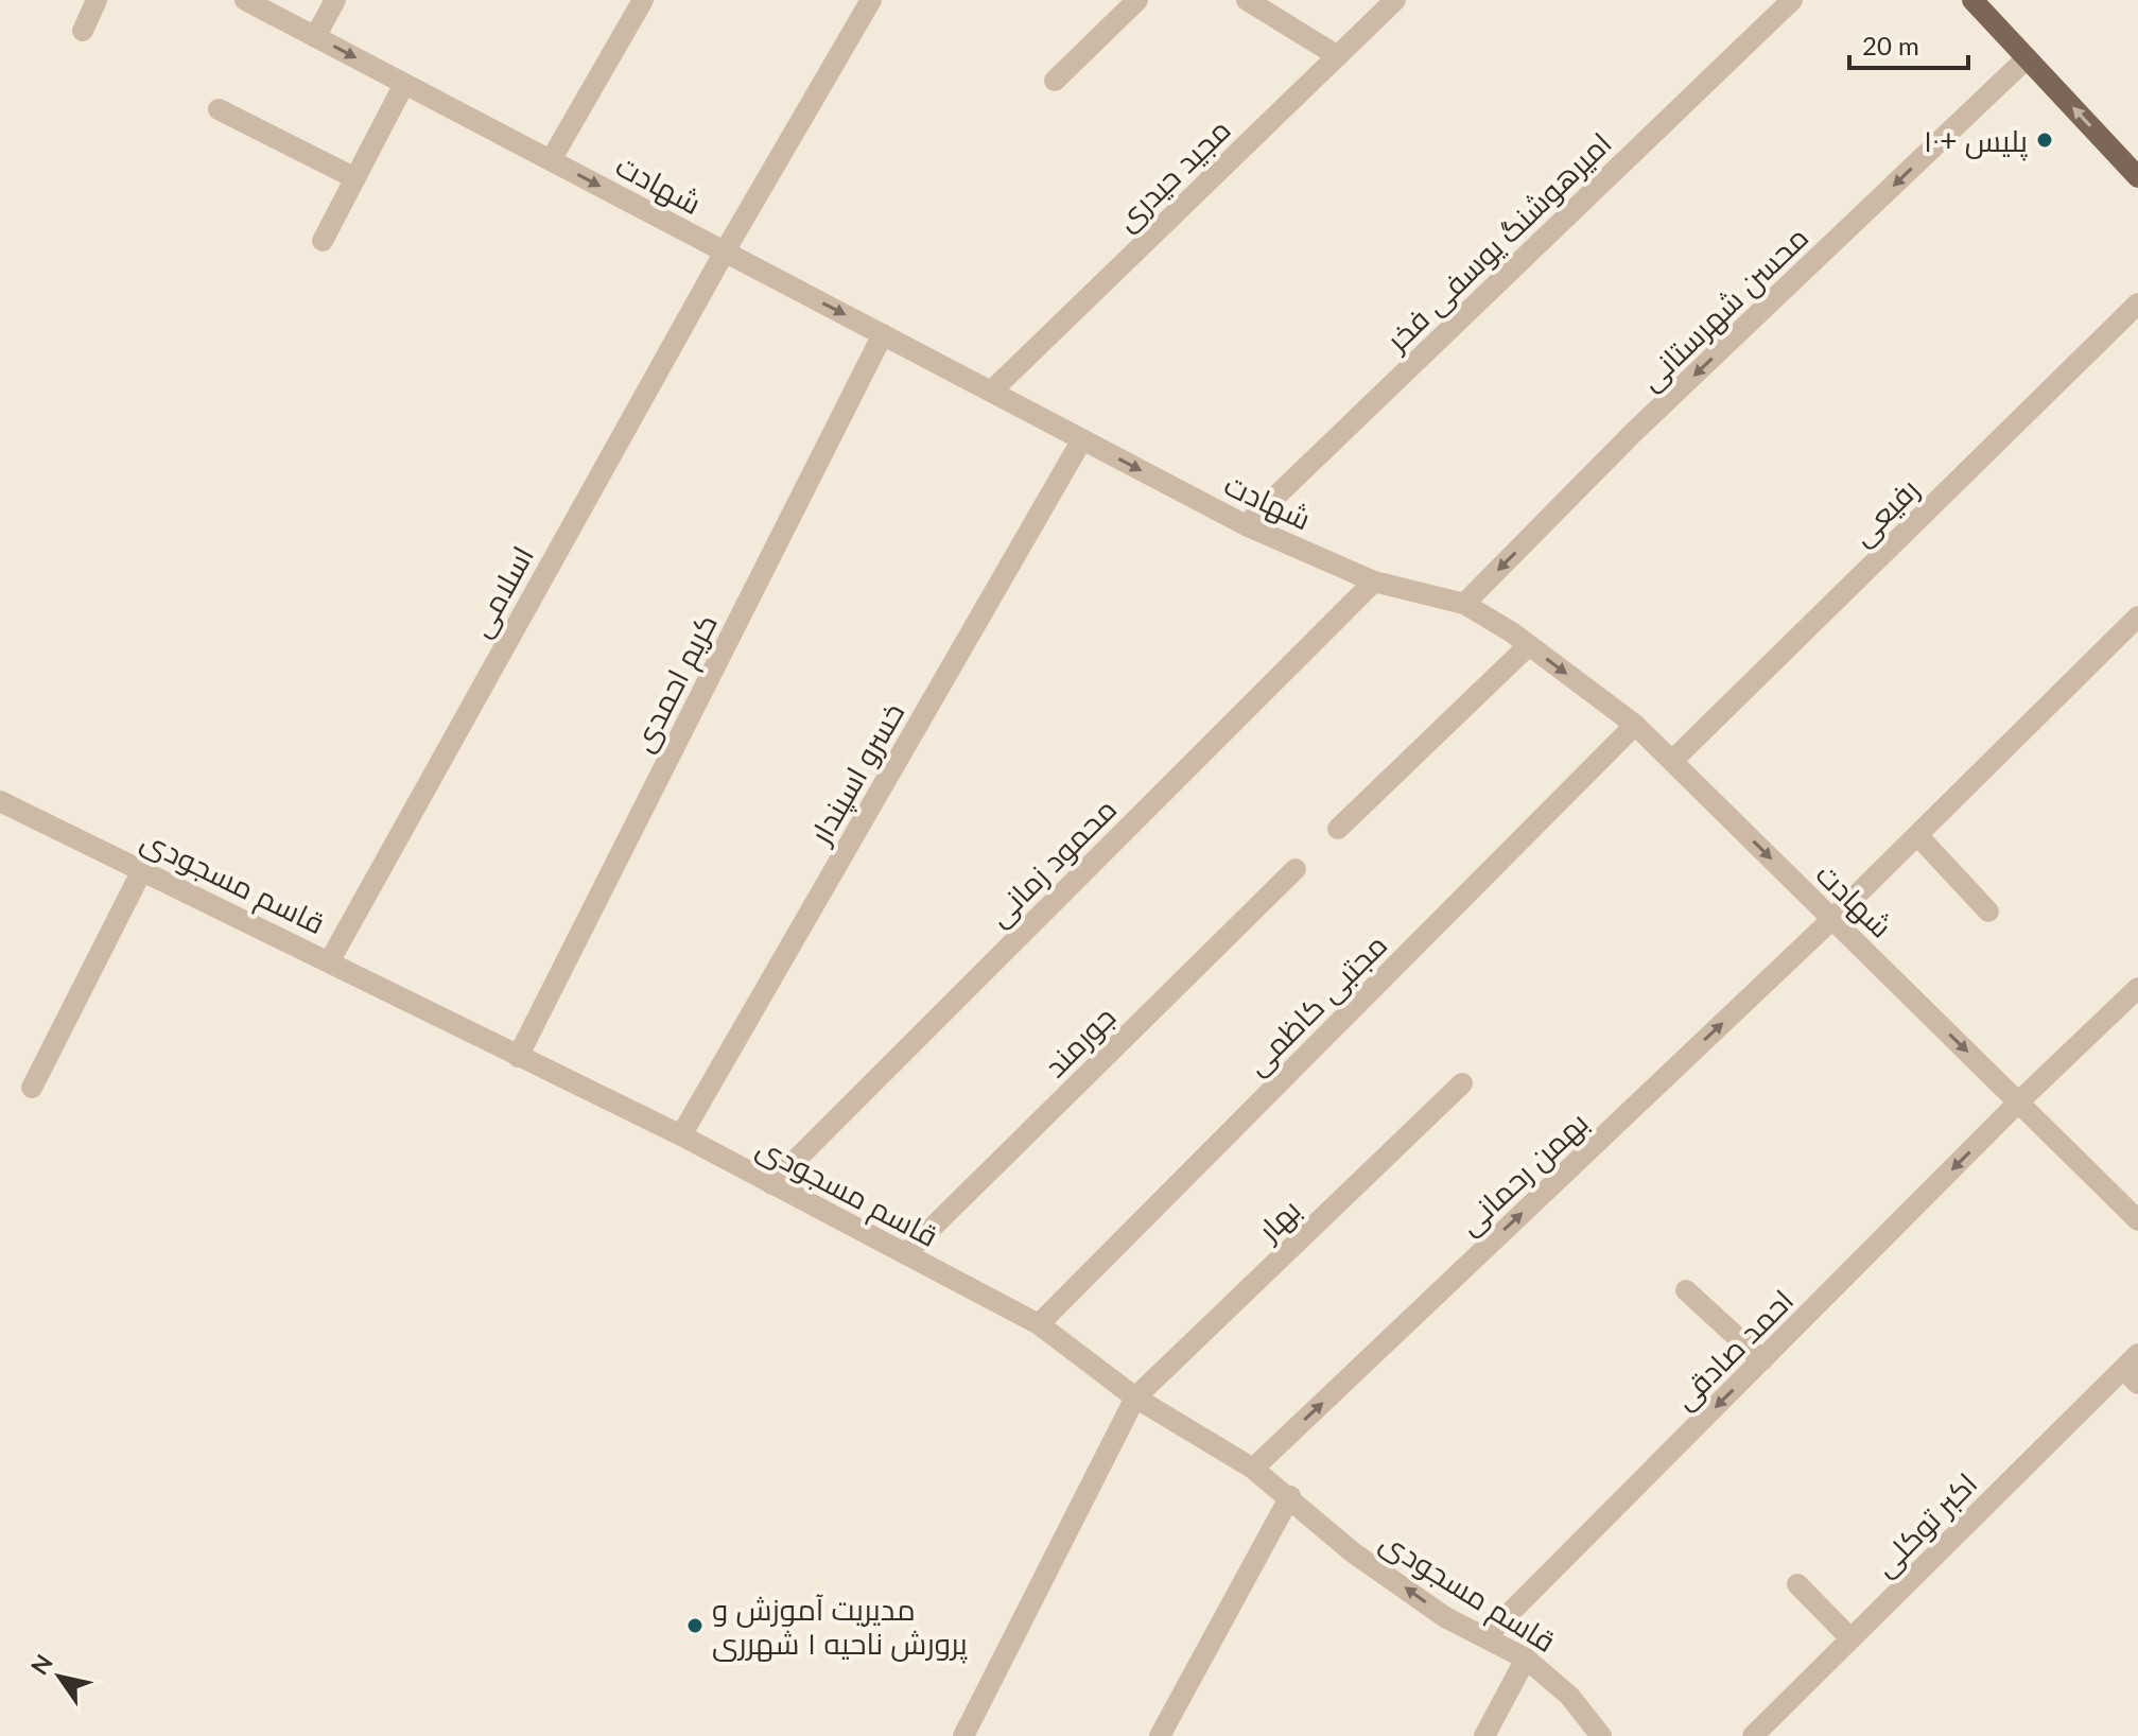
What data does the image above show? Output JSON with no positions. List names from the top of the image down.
{
  "streets": {
    "street": [
      "مجید حیدری",
      "شهادت",
      "امیرهوشنگ یوسفی فخر",
      "محسن شهرستانی",
      "رفیعی",
      "اسلامی",
      "کریم احمدی",
      "خسرو اسپندار",
      "محمود زمانی",
      "قاسم مسجودی",
      "مجتبی کاظمی",
      "جورمند",
      "بهمن رحمانی",
      "بهار",
      "احمد صادقی",
      "اکبر توکلی"
    ]
  },
  "crossings": [
    ["مجید حیدری", "شهادت"],
    ["شهادت", "امیرهوشنگ یوسفی فخر"],
    ["شهادت", "محسن شهرستانی"],
    ["شهادت", "رفیعی"],
    ["شهادت", "اسلامی"],
    ["شهادت", "کریم احمدی"],
    ["شهادت", "خسرو اسپندار"],
    ["شهادت", "محمود زمانی"],
    ["شهادت", "مجتبی کاظمی"],
    ["شهادت", "بهمن رحمانی"],
    ["شهادت", "احمد صادقی"],
    ["اسلامی", "قاسم مسجودی"],
    ["کریم احمدی", "قاسم مسجودی"],
    ["خسرو اسپندار", "قاسم مسجودی"],
    ["محمود زمانی", "قاسم مسجودی"],
    ["قاسم مسجودی", "مجتبی کاظمی"],
    ["قاسم مسجودی", "جورمند"],
    ["قاسم مسجودی", "بهمن رحمانی"],
    ["قاسم مسجودی", "بهار"],
    ["قاسم مسجودی", "احمد صادقی"]
  ],
  "one_way": [
    "شهادت",
    "محسن شهرستانی",
    "بهمن رحمانی",
    "احمد صادقی"
  ],
  "places": ["پلیس +۱۰", "مدیریت آموزش و پرورش ناحیه ۱ شهرری"],
  "scale_bar": "20 m",
  "north": "top left"
}
